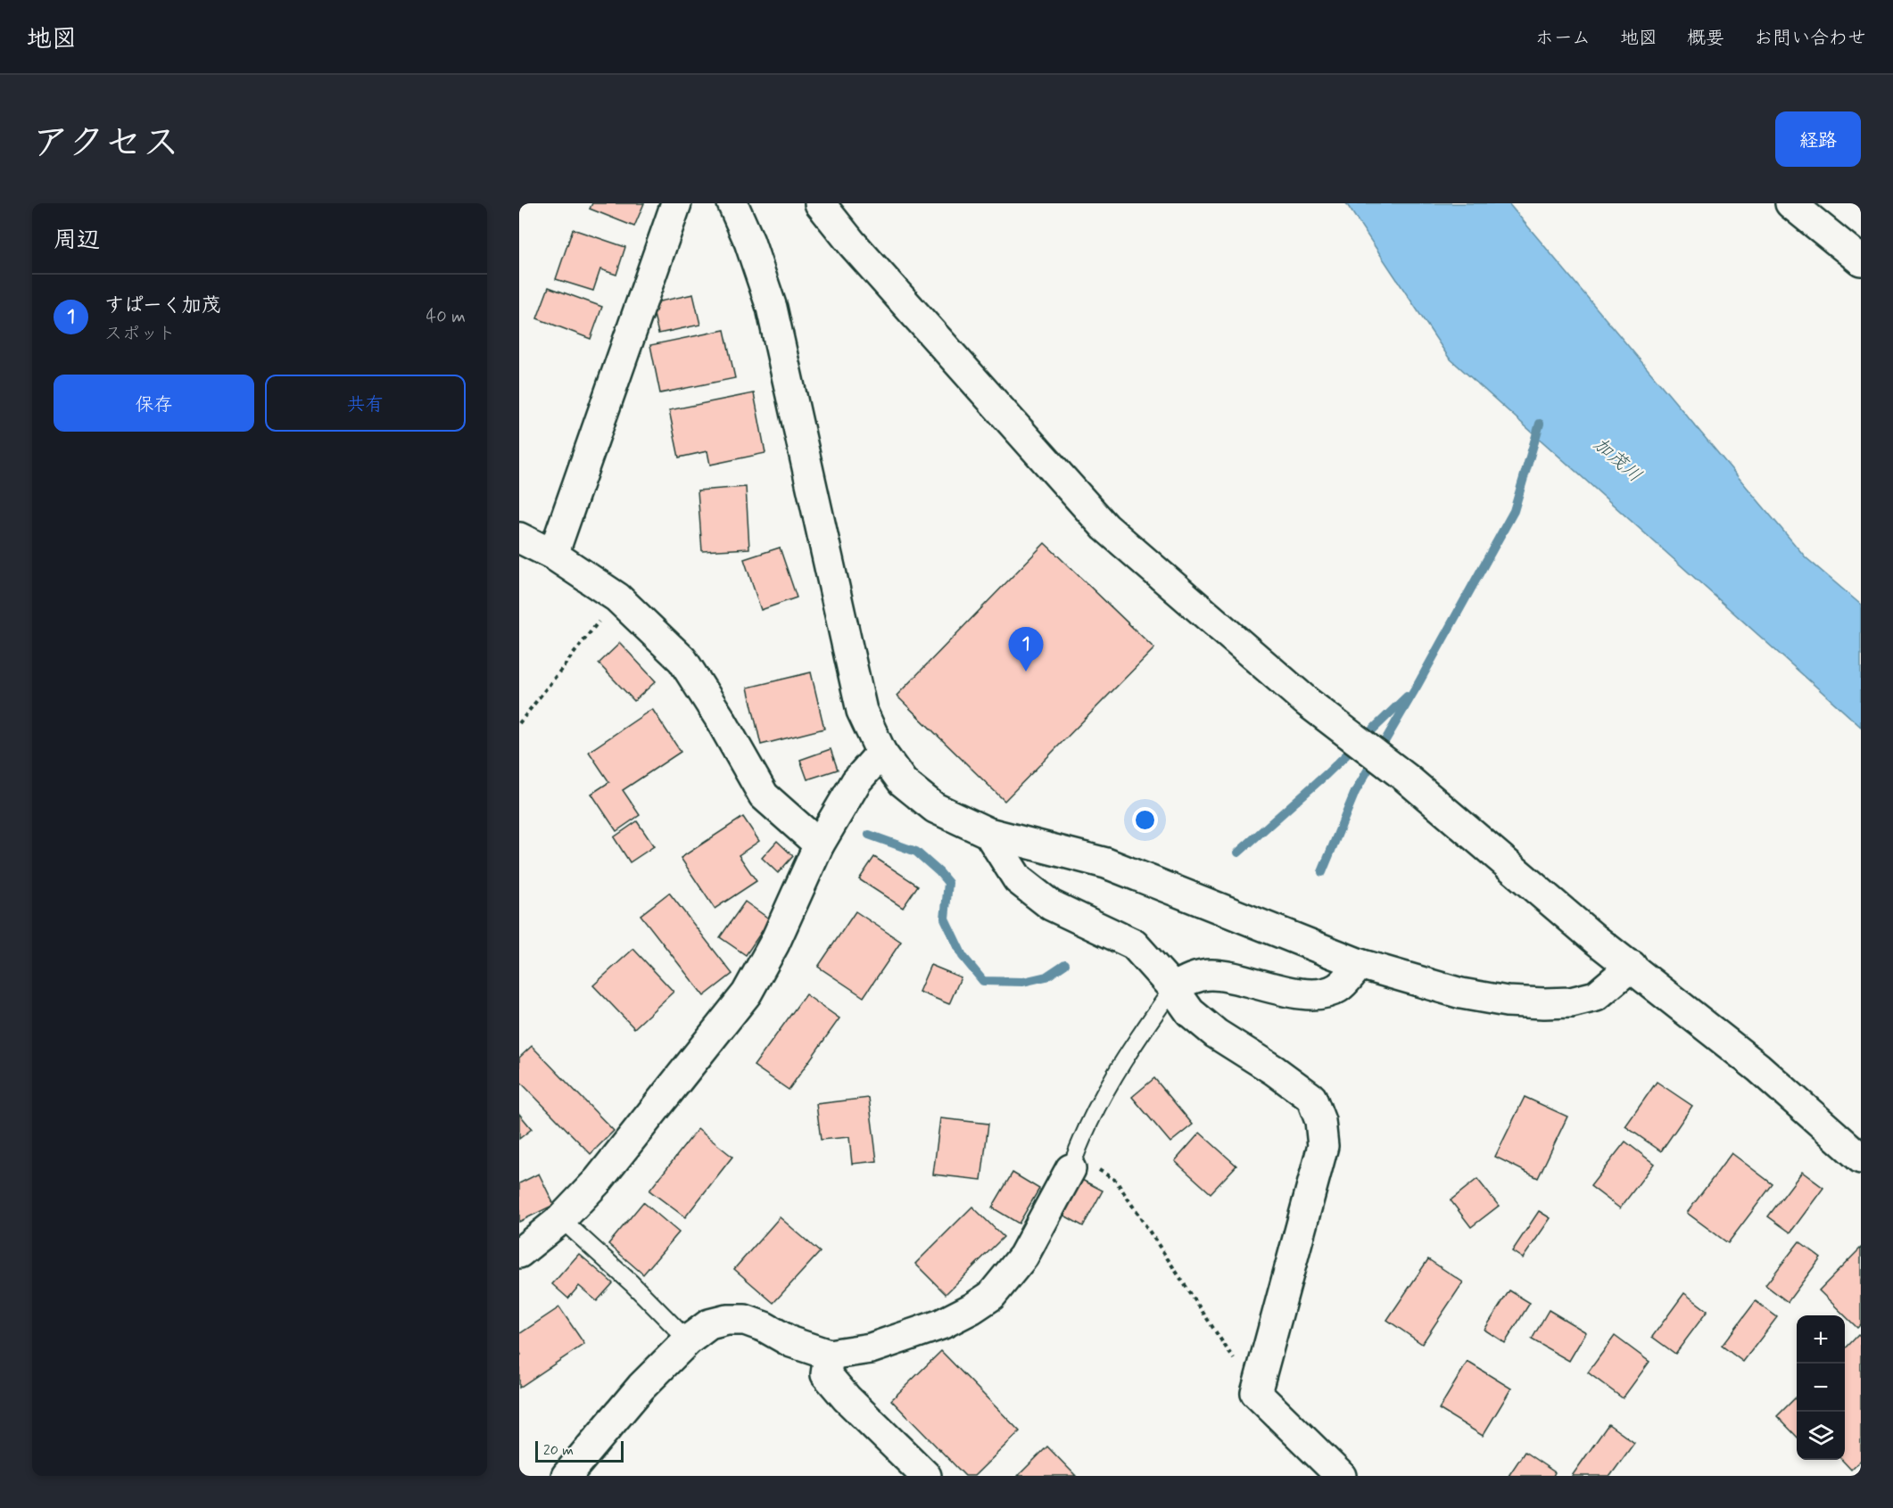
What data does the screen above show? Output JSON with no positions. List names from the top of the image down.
{
  "water": ["加茂川"],
  "scale_bar": "20 m",
  "page": {
    "header": "地図",
    "nav": [
      "ホーム",
      "地図",
      "概要",
      "お問い合わせ"
    ],
    "title": "アクセス",
    "buttons": [
      "経路",
      ["保存", "共有"]
    ],
    "heading": "周辺",
    "list": [
      {
        "mark": "1",
        "name": "すぱーく加茂",
        "note": "スポット",
        "value": "40 m"
      }
    ],
    "pins": "1",
    "map_buttons": ["+", "−"],
    "scale": "20 m"
  }
}
